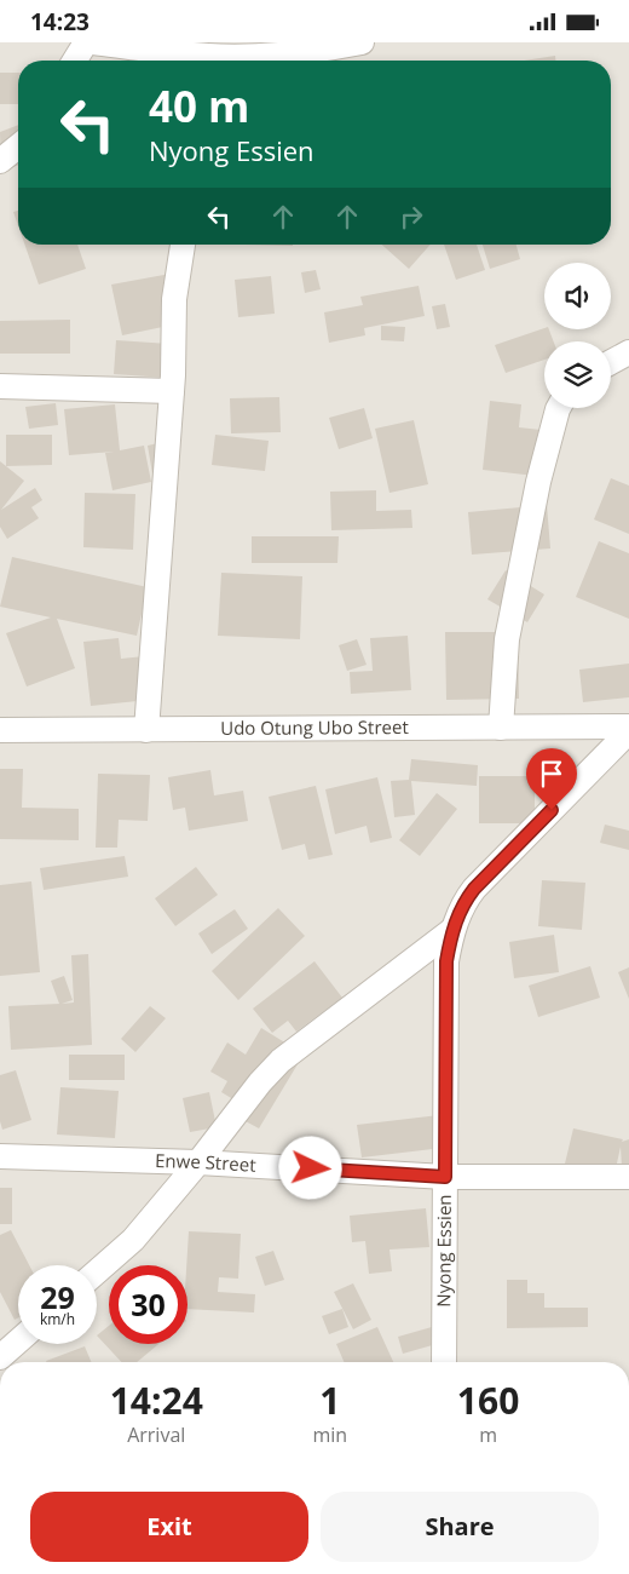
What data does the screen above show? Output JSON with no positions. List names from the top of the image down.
{
  "streets": {
    "street": ["Udo Otung Ubo Street", "Enwe Street", "Nyong Essien"]
  },
  "crossings": [
    ["Enwe Street", "Nyong Essien"]
  ],
  "page": {
    "status": "14:23",
    "turn": ["40 m", "Nyong Essien"],
    "speed": "29 km/h",
    "limit": "30",
    "eta": [
      "14:24",
      "Arrival",
      "1",
      "min",
      "160",
      "m"
    ],
    "buttons": ["Exit", "Share"]
  }
}
